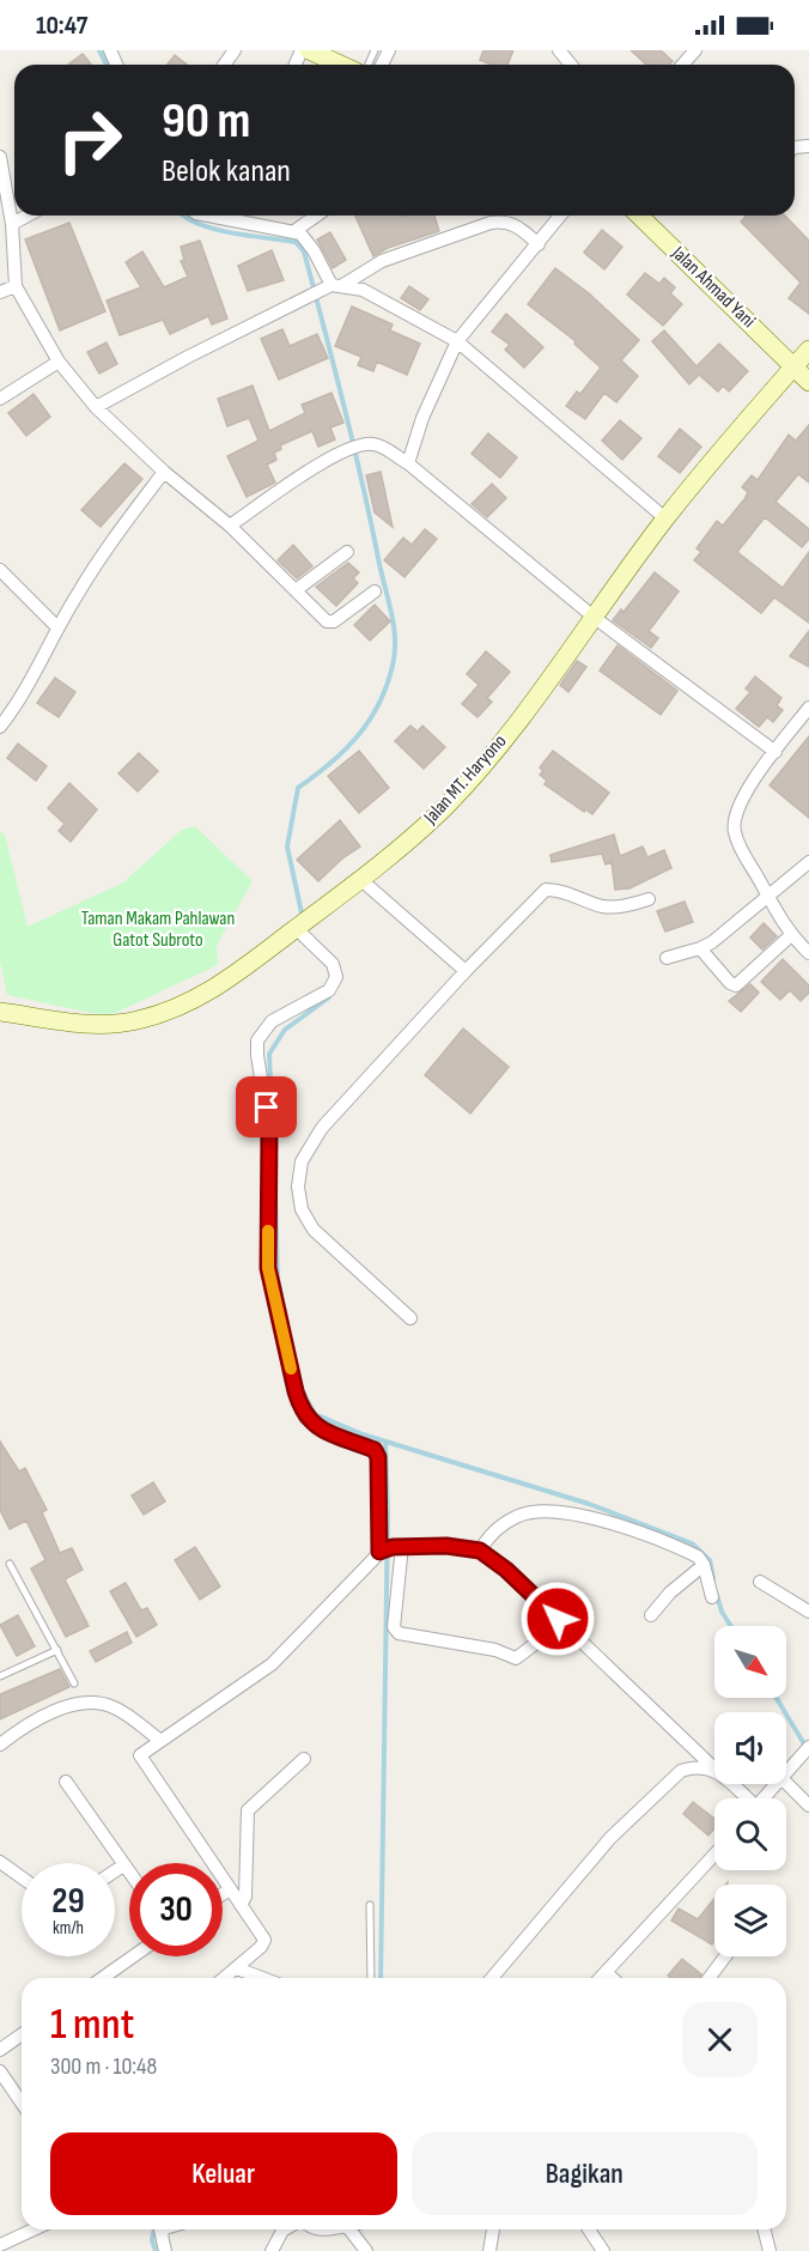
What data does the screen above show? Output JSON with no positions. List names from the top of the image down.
{
  "streets": {
    "street": ["Jalan Ahmad Yani", "Jalan MT. Haryono"]
  },
  "crossings": [
    ["Jalan Ahmad Yani", "Jalan MT. Haryono"]
  ],
  "parks": ["Taman Makam Pahlawan Gatot Subroto"],
  "north": "bottom right",
  "page": {
    "status": "10:47",
    "turn": ["90 m", "Belok kanan"],
    "speed": "29 km/h",
    "limit": "30",
    "heading": ["1 mnt", "300 m · 10:48"],
    "buttons": ["Keluar", "Bagikan"]
  }
}
